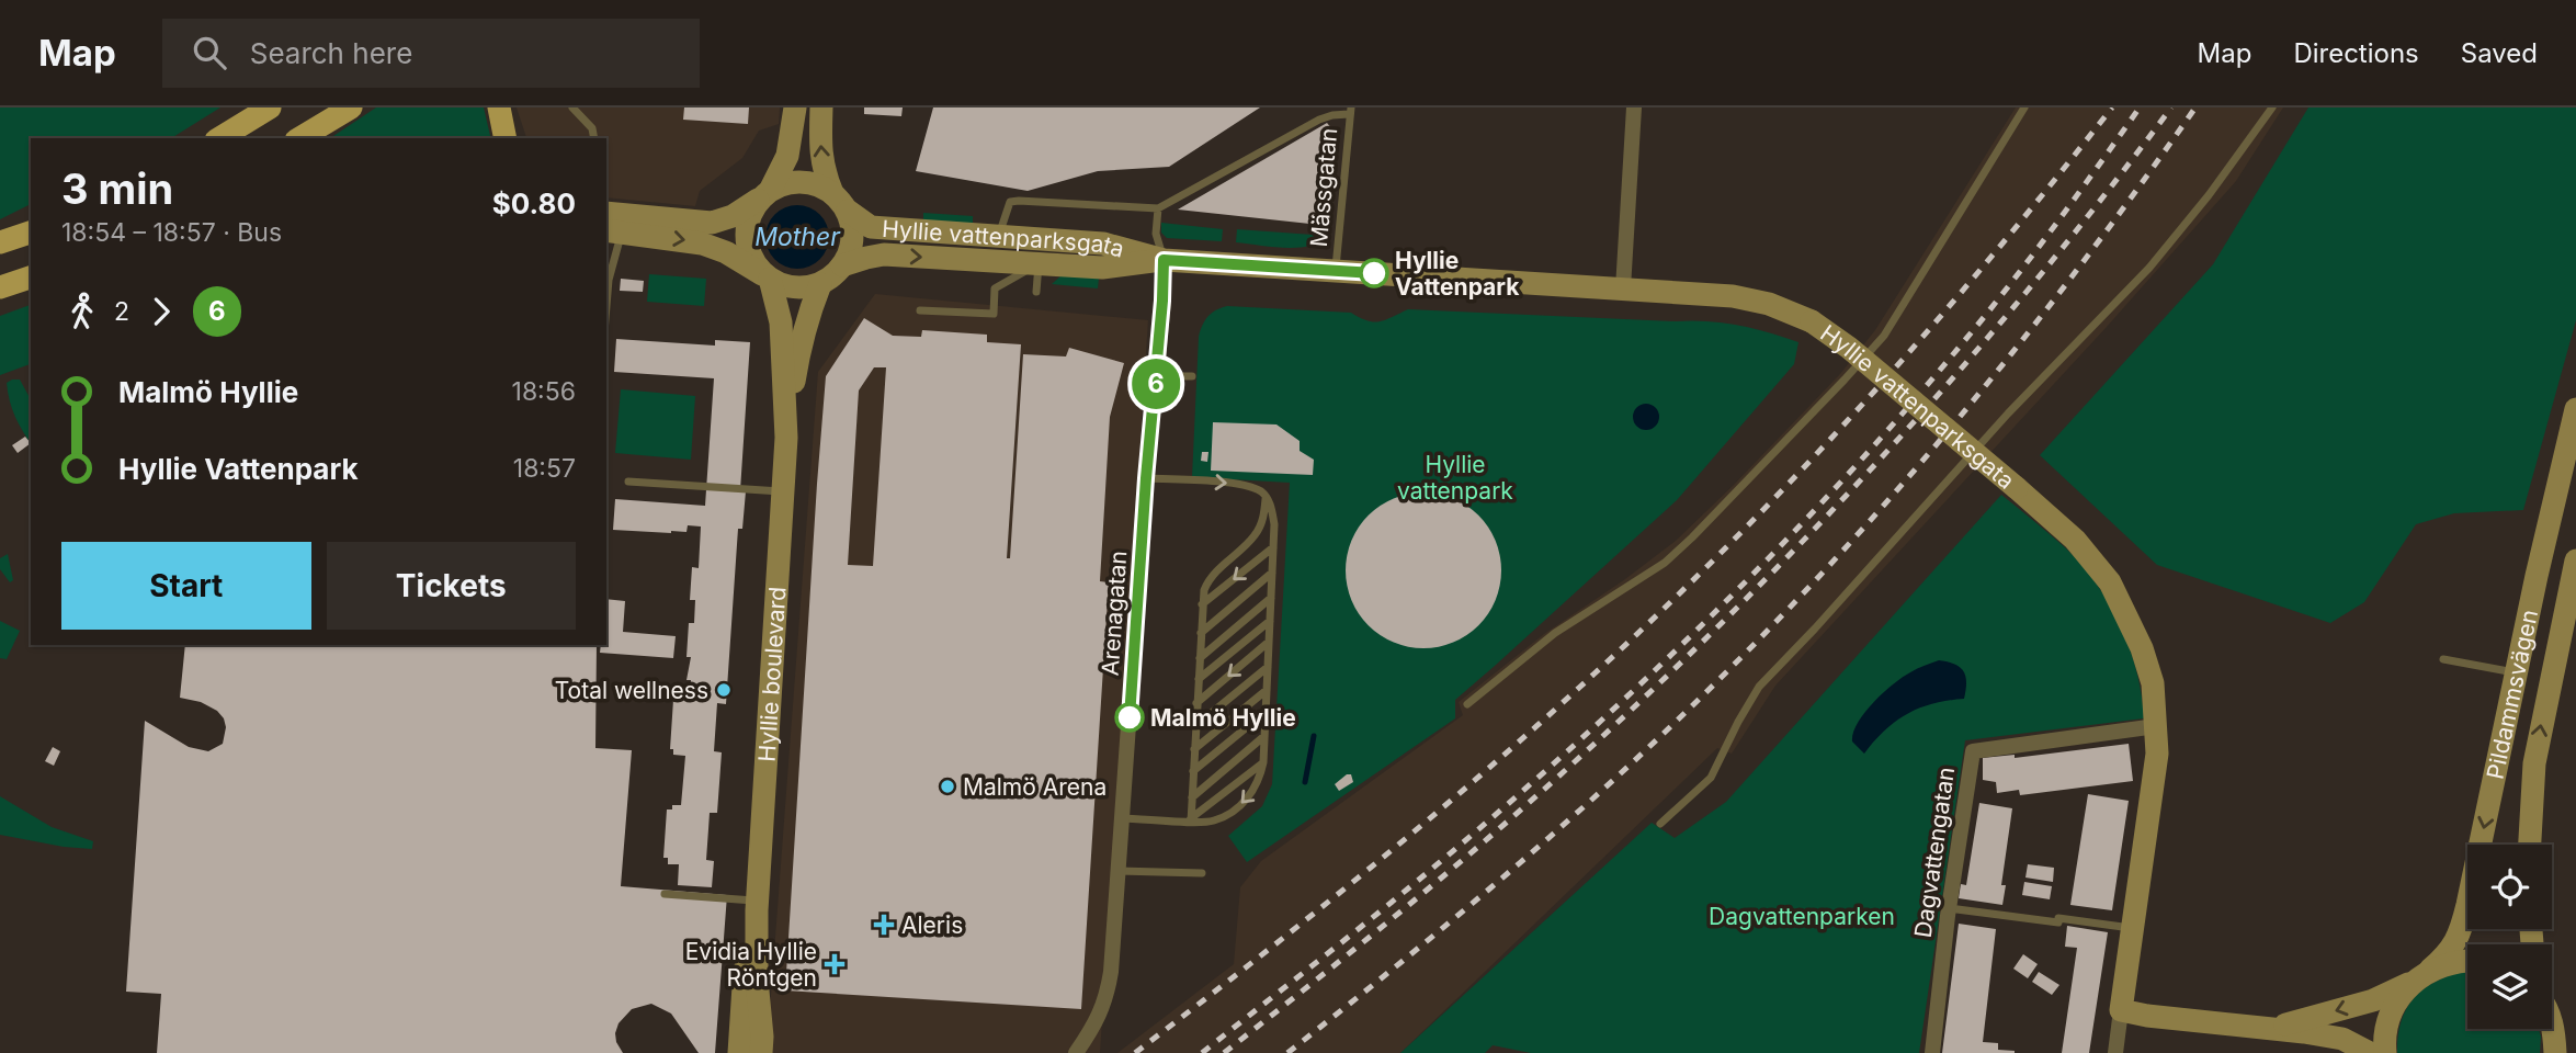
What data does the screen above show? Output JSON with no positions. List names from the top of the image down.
{
  "streets": {
    "street": [
      "Hyllie vattenparksgata",
      "Arenagatan",
      "Hyllie boulevard",
      "Pildammsvägen",
      "Dagvattengatan"
    ],
    "lane": ["Mässgatan"]
  },
  "crossings": [
    ["Mässgatan", "Hyllie vattenparksgata"],
    ["Hyllie vattenparksgata", "Arenagatan"],
    ["Hyllie vattenparksgata", "Hyllie boulevard"],
    ["Hyllie vattenparksgata", "Dagvattengatan"]
  ],
  "water": ["Mother"],
  "parks": ["Hyllie vattenpark", "Dagvattenparken"],
  "places": {
    "other": [
      "Hyllie Vattenpark",
      "Total wellness",
      "Malmö Hyllie",
      "Malmö Arena"
    ],
    "health": ["Aleris", "Evidia Hyllie Röntgen"]
  },
  "lines": ["bus line 6"],
  "page": {
    "header": "Map",
    "search": "Search here",
    "nav": ["Map", "Directions", "Saved"],
    "on_map": "6",
    "heading": ["3 min", "18:54 – 18:57 · Bus", "$0.80"],
    "legs": ["2", "6"],
    "list": [
      {
        "name": "Malmö Hyllie",
        "value": "18:56"
      },
      {
        "name": "Hyllie Vattenpark",
        "value": "18:57"
      }
    ],
    "buttons": ["Start", "Tickets"]
  }
}
